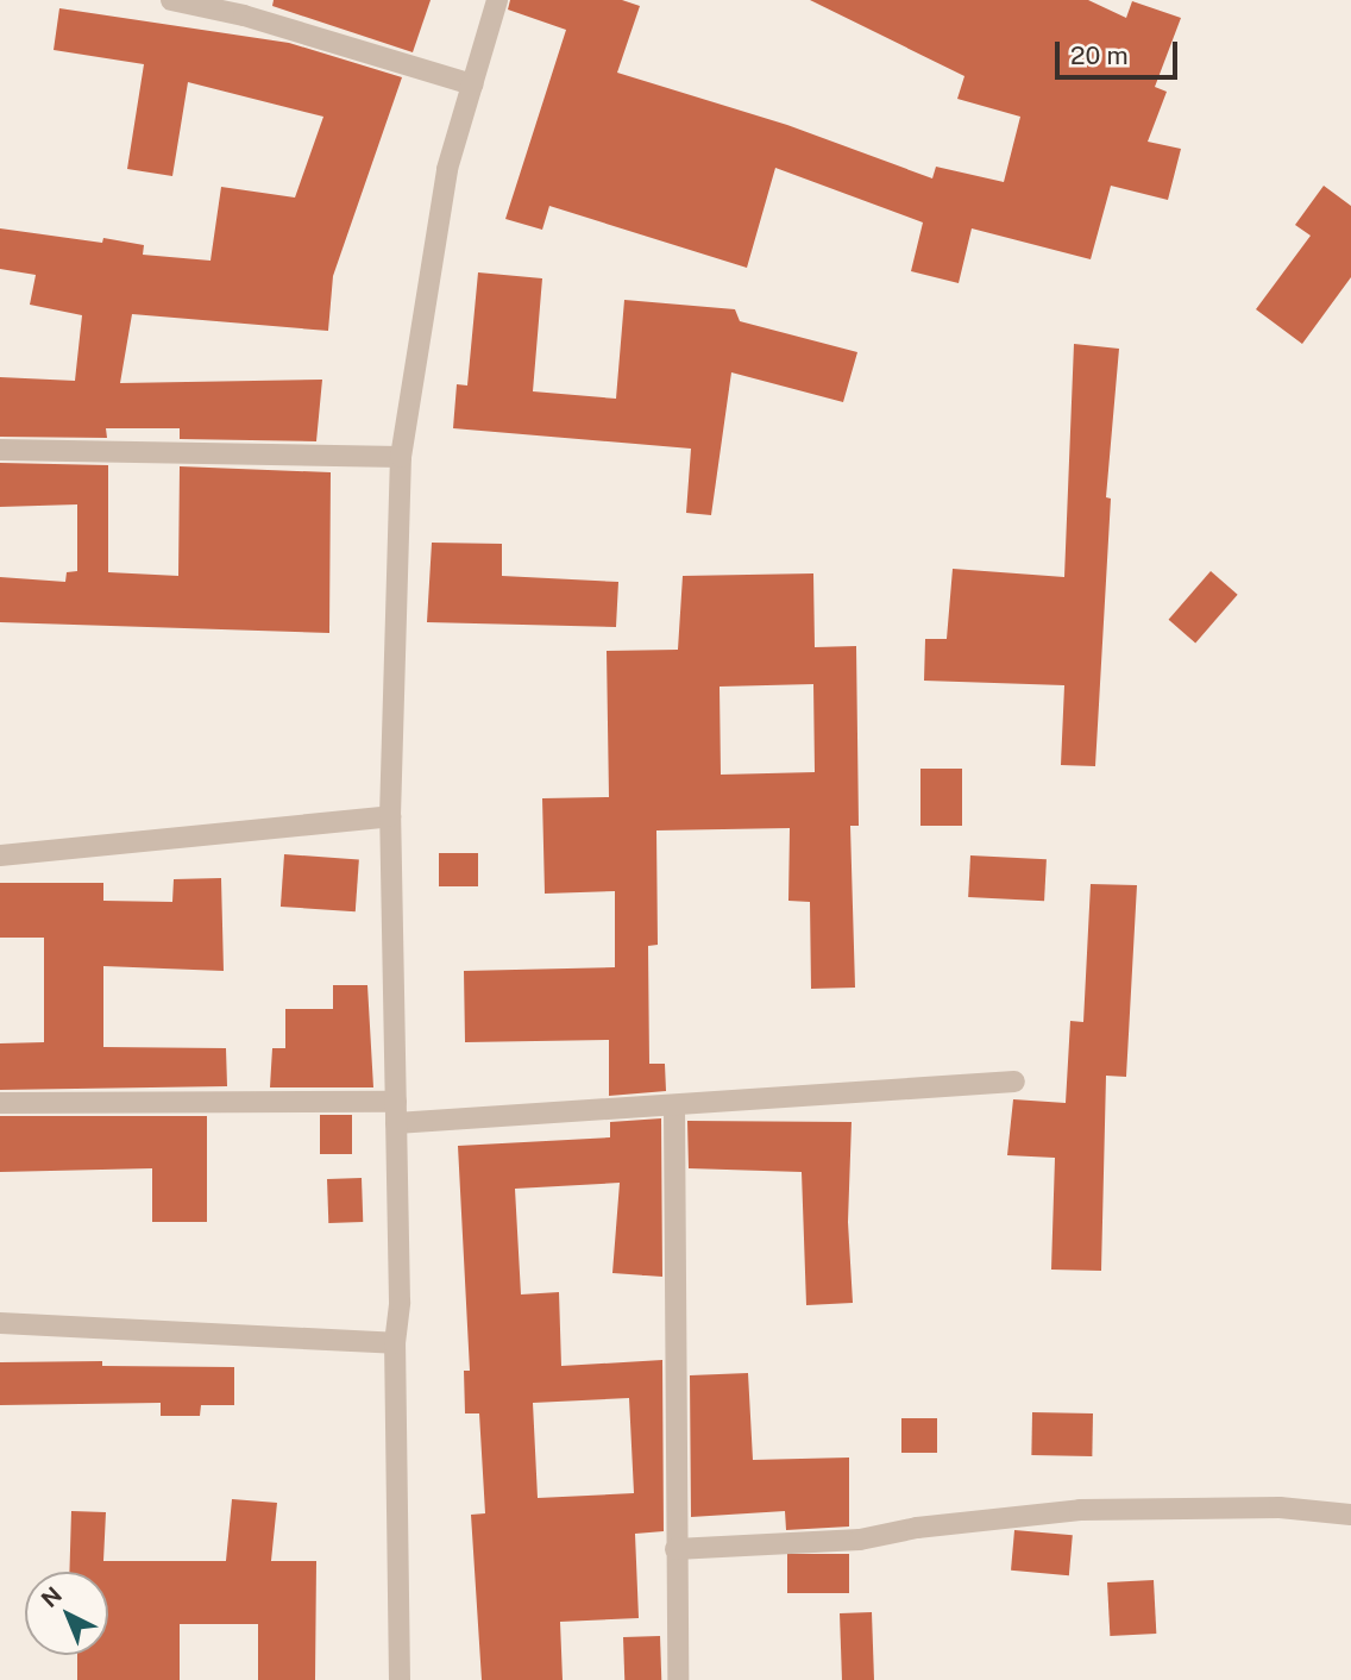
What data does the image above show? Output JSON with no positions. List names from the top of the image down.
{
  "scale_bar": "20 m",
  "north": "top left"
}
